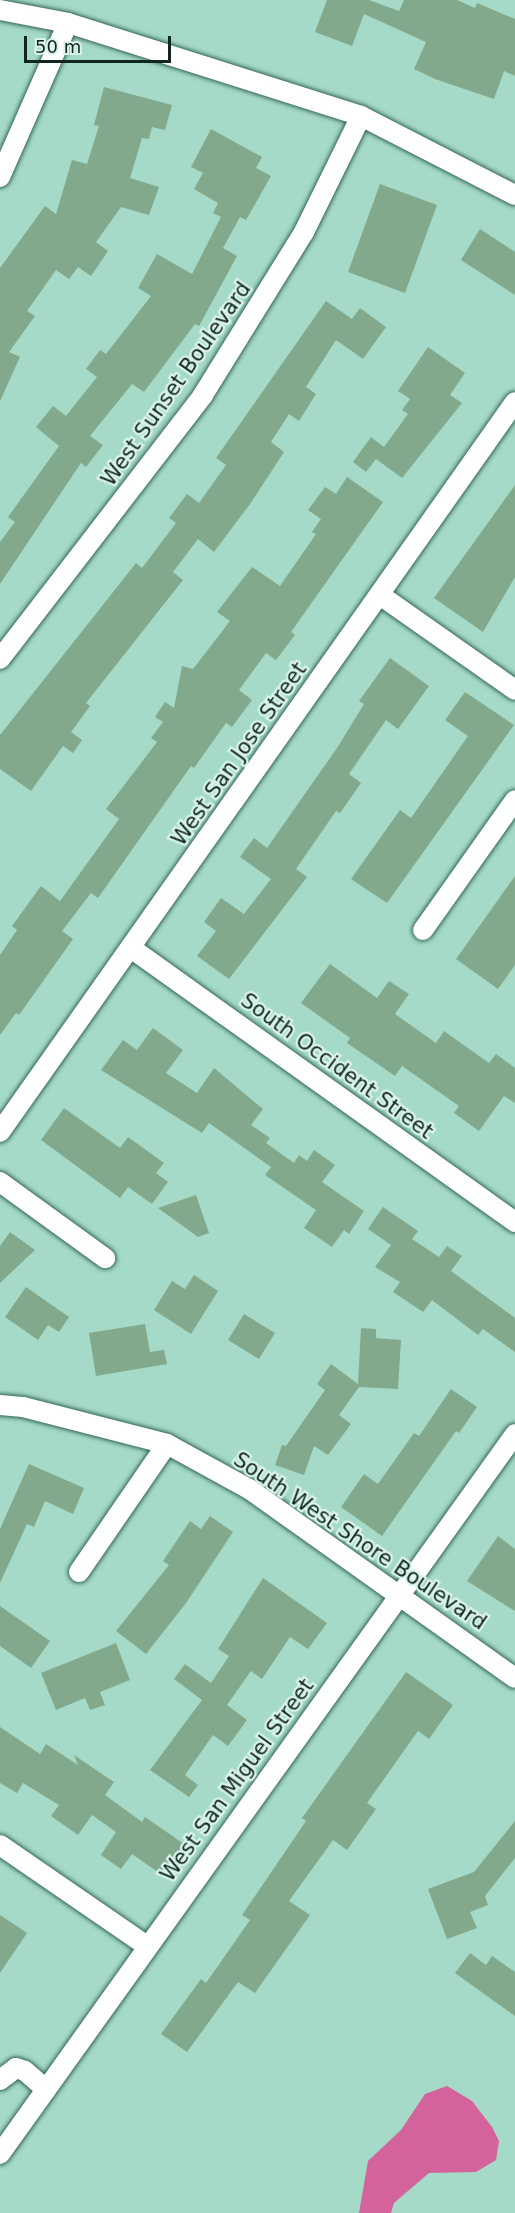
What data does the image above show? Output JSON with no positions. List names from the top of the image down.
{
  "streets": {
    "street": [
      "West Sunset Boulevard",
      "West San Jose Street",
      "South Occident Street",
      "South West Shore Boulevard",
      "West San Miguel Street"
    ]
  },
  "crossings": [
    ["West San Jose Street", "South Occident Street"],
    ["South West Shore Boulevard", "West San Miguel Street"]
  ],
  "scale_bar": "50 m"
}
